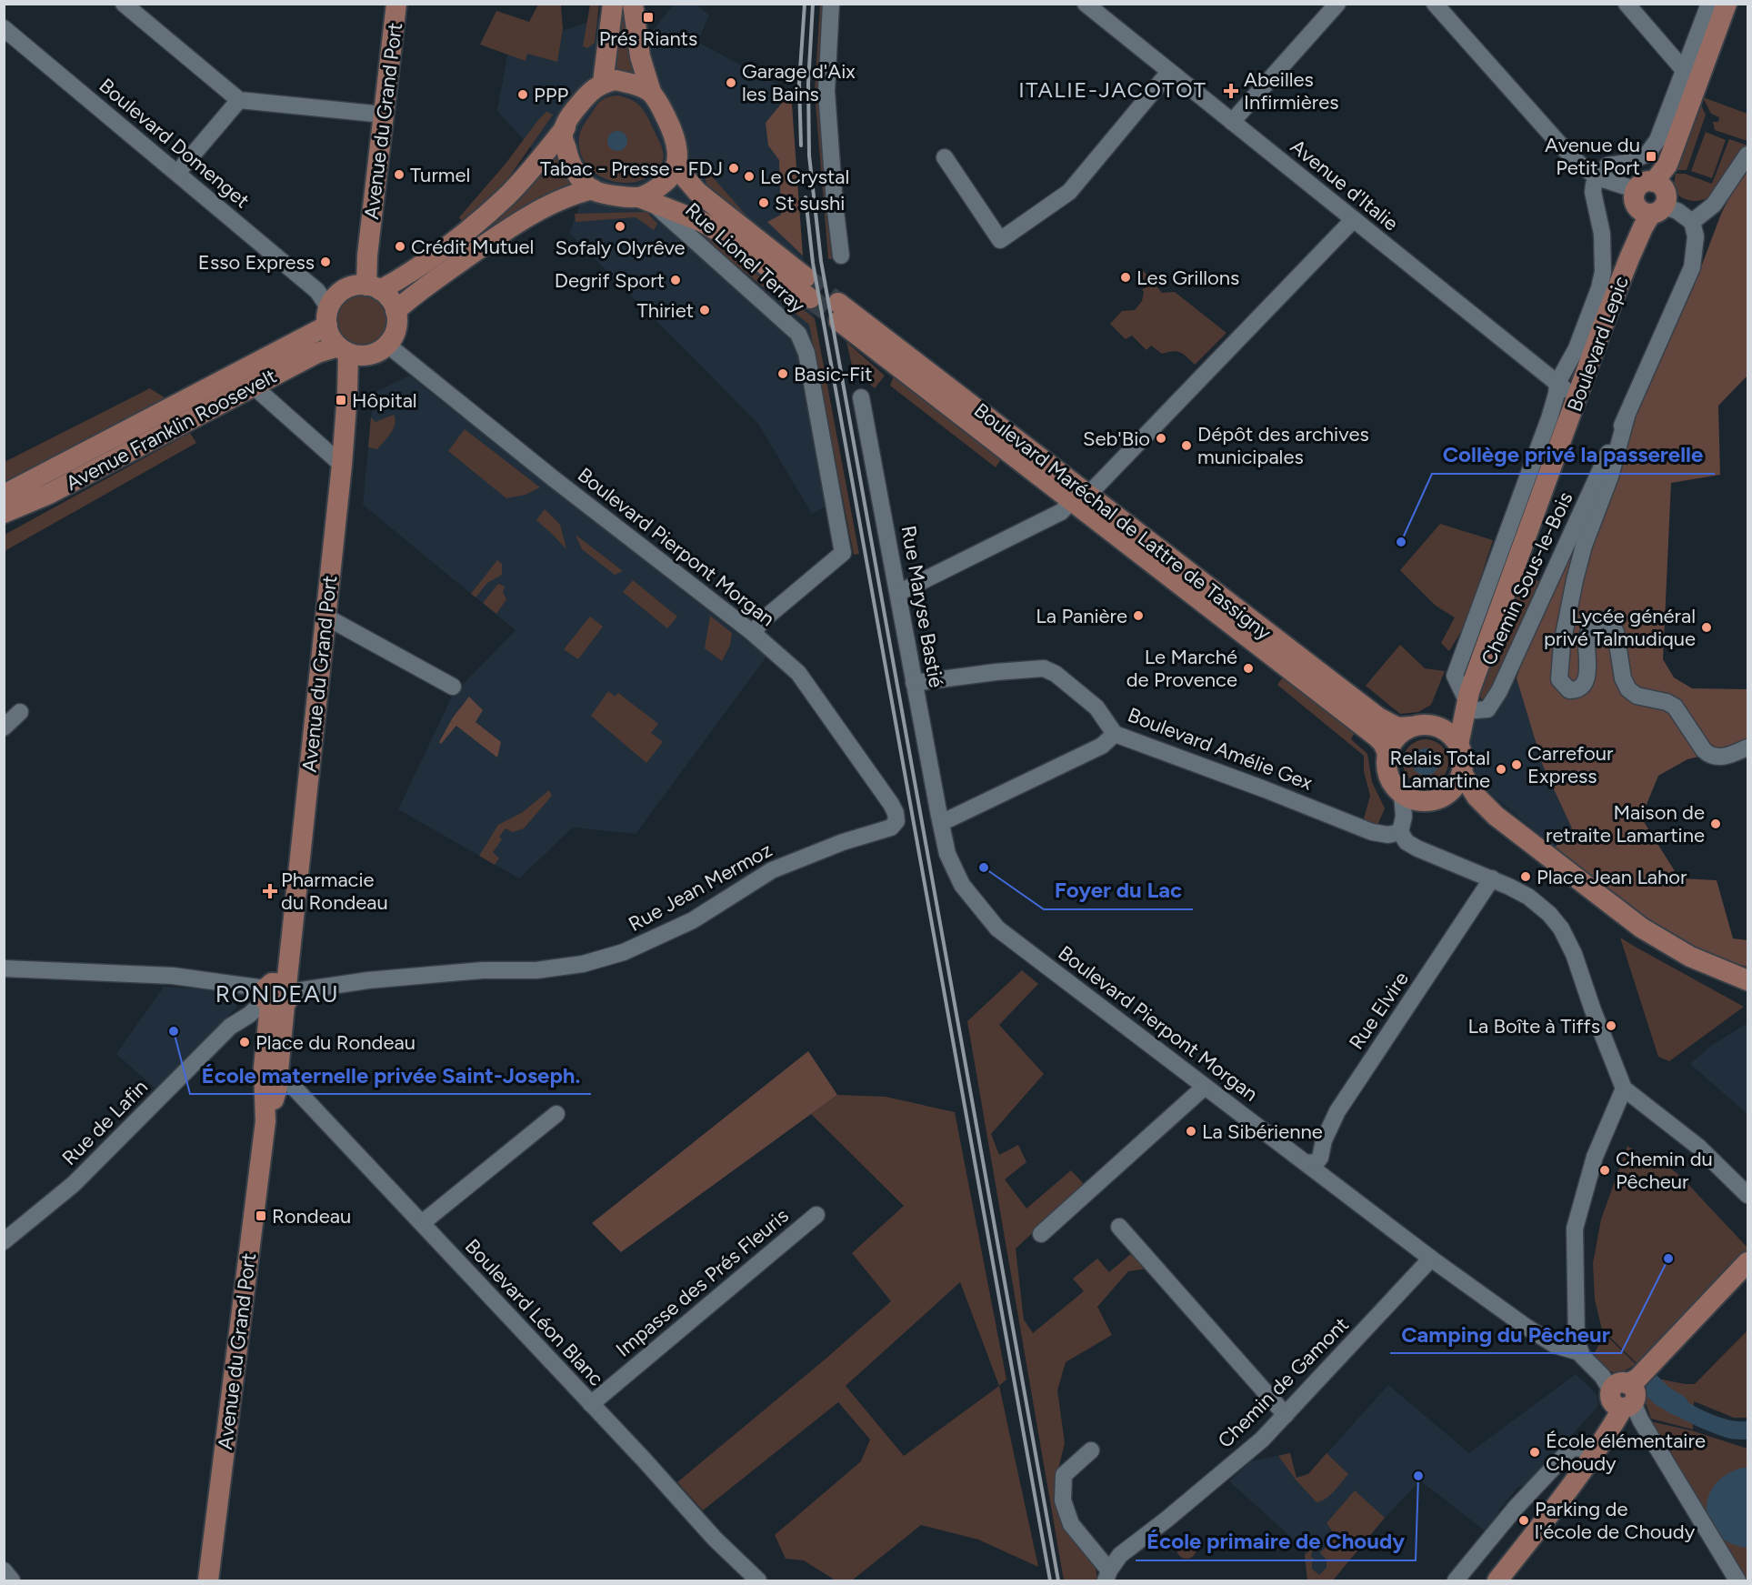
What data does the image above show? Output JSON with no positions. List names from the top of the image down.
{
  "streets": {
    "main road": [
      "Avenue du Grand Port",
      "Boulevard Lepic",
      "Avenue Franklin Roosevelt",
      "Boulevard Maréchal de Lattre de Tassigny"
    ],
    "street": [
      "Boulevard Domenget",
      "Avenue d'Italie",
      "Rue Lionel Terray",
      "Boulevard Pierpont Morgan",
      "Chemin Sous-le-Bois",
      "Rue Maryse Bastié",
      "Boulevard Amélie Gex",
      "Rue Jean Mermoz",
      "Rue Elvire",
      "Rue de Lafin",
      "Impasse des Prés Fleuris",
      "Boulevard Léon Blanc",
      "Chemin de Gamont"
    ]
  },
  "crossings": [
    ["Avenue du Grand Port", "Boulevard Domenget"],
    ["Avenue du Grand Port", "Avenue Franklin Roosevelt"],
    ["Avenue du Grand Port", "Boulevard Pierpont Morgan"],
    ["Avenue du Grand Port", "Rue Jean Mermoz"],
    ["Avenue du Grand Port", "Rue de Lafin"],
    ["Avenue du Grand Port", "Boulevard Léon Blanc"],
    ["Boulevard Domenget", "Avenue Franklin Roosevelt"],
    ["Boulevard Domenget", "Boulevard Pierpont Morgan"],
    ["Avenue d'Italie", "Boulevard Lepic"],
    ["Rue Lionel Terray", "Boulevard Pierpont Morgan"],
    ["Boulevard Lepic", "Boulevard Maréchal de Lattre de Tassigny"],
    ["Boulevard Lepic", "Chemin Sous-le-Bois"],
    ["Avenue Franklin Roosevelt", "Boulevard Pierpont Morgan"],
    ["Boulevard Pierpont Morgan", "Rue Maryse Bastié"],
    ["Boulevard Pierpont Morgan", "Rue Jean Mermoz"],
    ["Boulevard Pierpont Morgan", "Rue Elvire"],
    ["Boulevard Pierpont Morgan", "Chemin de Gamont"],
    ["Rue Maryse Bastié", "Boulevard Amélie Gex"],
    ["Rue Jean Mermoz", "Rue de Lafin"],
    ["Impasse des Prés Fleuris", "Boulevard Léon Blanc"]
  ],
  "districts": ["ITALIE-JACOTOT", "RONDEAU"],
  "places": {
    "transit": [
      "Prés Riants",
      "Avenue du Petit Port",
      "Hôpital",
      "Rondeau"
    ],
    "other": [
      "Garage d'Aix les Bains",
      "PPP",
      "Tabac - Presse - FDJ",
      "Turmel",
      "Le Crystal",
      "St sushi",
      "Sofaly Olyrêve",
      "Crédit Mutuel",
      "Esso Express",
      "Les Grillons",
      "Degrif Sport",
      "Thiriet",
      "Basic-Fit",
      "Seb'Bio",
      "Dépôt des archives municipales",
      "Collège privé la passerelle",
      "La Panière",
      "Lycée général privé Talmudique",
      "Le Marché de Provence",
      "Carrefour Express",
      "Relais Total Lamartine",
      "Maison de retraite Lamartine",
      "Foyer du Lac",
      "Place Jean Lahor",
      "La Boîte à Tiffs",
      "École maternelle privée Saint-Joseph.",
      "Place du Rondeau",
      "La Sibérienne",
      "Chemin du Pêcheur",
      "Camping du Pêcheur",
      "École élémentaire Choudy",
      "École primaire de Choudy",
      "Parking de l'école de Choudy"
    ],
    "health": ["Abeilles Infirmières", "Pharmacie du Rondeau"]
  }
}
